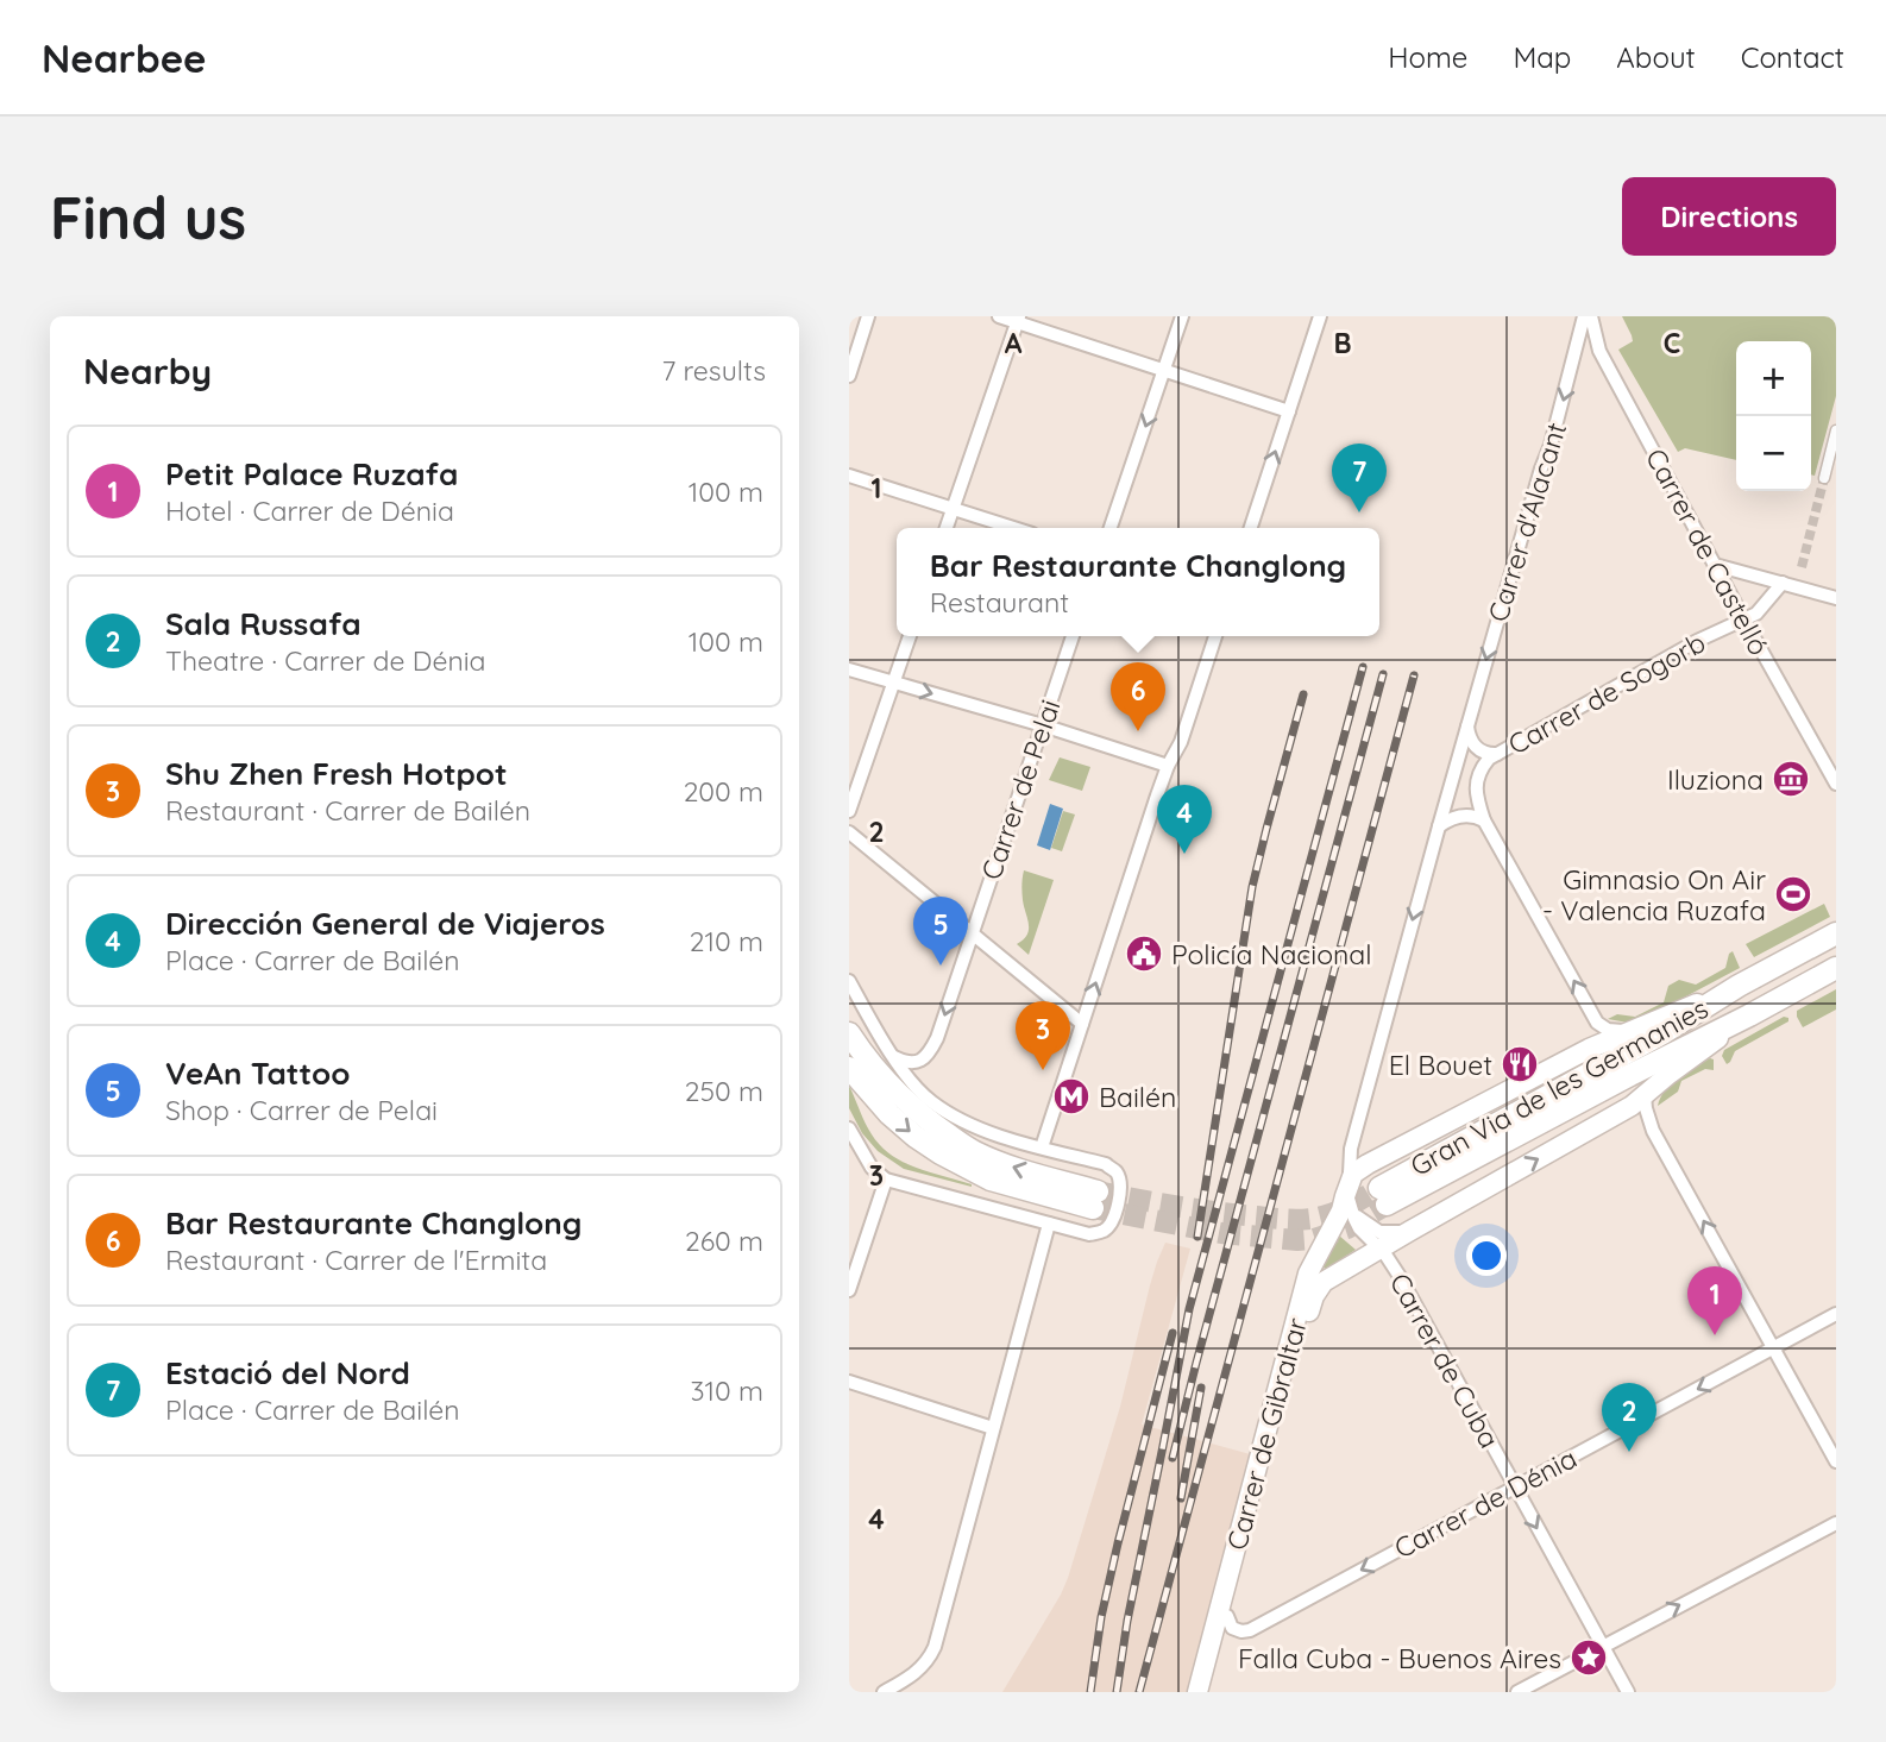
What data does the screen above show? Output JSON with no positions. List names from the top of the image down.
{
  "streets": {
    "main road": ["Gran Via de les Germanies", "Carrer de Gibraltar"],
    "street": [
      "Carrer d'Alacant",
      "Carrer de Castelló",
      "Carrer de Sogorb",
      "Carrer de Pelai",
      "Carrer de Cuba",
      "Carrer de Dénia"
    ]
  },
  "crossings": [
    ["Carrer d'Alacant", "Gran Via de les Germanies"],
    ["Carrer d'Alacant", "Carrer de Gibraltar"],
    ["Carrer de Castelló", "Carrer de Sogorb"],
    ["Gran Via de les Germanies", "Carrer de Cuba"],
    ["Gran Via de les Germanies", "Carrer de Gibraltar"],
    ["Carrer de Cuba", "Carrer de Gibraltar"],
    ["Carrer de Cuba", "Carrer de Dénia"],
    ["Carrer de Gibraltar", "Carrer de Dénia"]
  ],
  "one_way": ["Carrer d'Alacant", "Carrer de Cuba", "Carrer de Dénia"],
  "places": {
    "museum": ["Iluziona"],
    "sports": ["Gimnasio On Air - Valencia Ruzafa"],
    "public building": ["Policía Nacional"],
    "restaurant": ["El Bouet"],
    "metro station": ["Bailén"],
    "place": ["Falla Cuba - Buenos Aires"]
  },
  "page": {
    "header": "Nearbee",
    "nav": [
      "Home",
      "Map",
      "About",
      "Contact"
    ],
    "buttons": "Directions",
    "title": "Find us",
    "heading": ["Nearby", "7 results"],
    "map_buttons": ["+", "−"],
    "list": [
      {
        "mark": "1",
        "name": "Petit Palace Ruzafa",
        "note": "Hotel · Carrer de Dénia",
        "value": "100 m"
      },
      {
        "mark": "2",
        "name": "Sala Russafa",
        "note": "Theatre · Carrer de Dénia",
        "value": "100 m"
      },
      {
        "mark": "3",
        "name": "Shu Zhen Fresh Hotpot",
        "note": "Restaurant · Carrer de Bailén",
        "value": "200 m"
      },
      {
        "mark": "4",
        "name": "Dirección General de Viajeros",
        "note": "Place · Carrer de Bailén",
        "value": "210 m"
      },
      {
        "mark": "5",
        "name": "VeAn Tattoo",
        "note": "Shop · Carrer de Pelai",
        "value": "250 m"
      },
      {
        "mark": "6",
        "name": "Bar Restaurante Changlong",
        "note": "Restaurant · Carrer de l'Ermita",
        "value": "260 m"
      },
      {
        "mark": "7",
        "name": "Estació del Nord",
        "note": "Place · Carrer de Bailén",
        "value": "310 m"
      }
    ],
    "pins": [
      "7",
      "6",
      "4",
      "5",
      "3",
      "1",
      "2"
    ],
    "popup": ["Bar Restaurante Changlong", "Restaurant"]
  },
  "grid": {
    "columns": ["A", "B", "C"],
    "rows": [
      "1",
      "2",
      "3",
      "4"
    ]
  }
}
